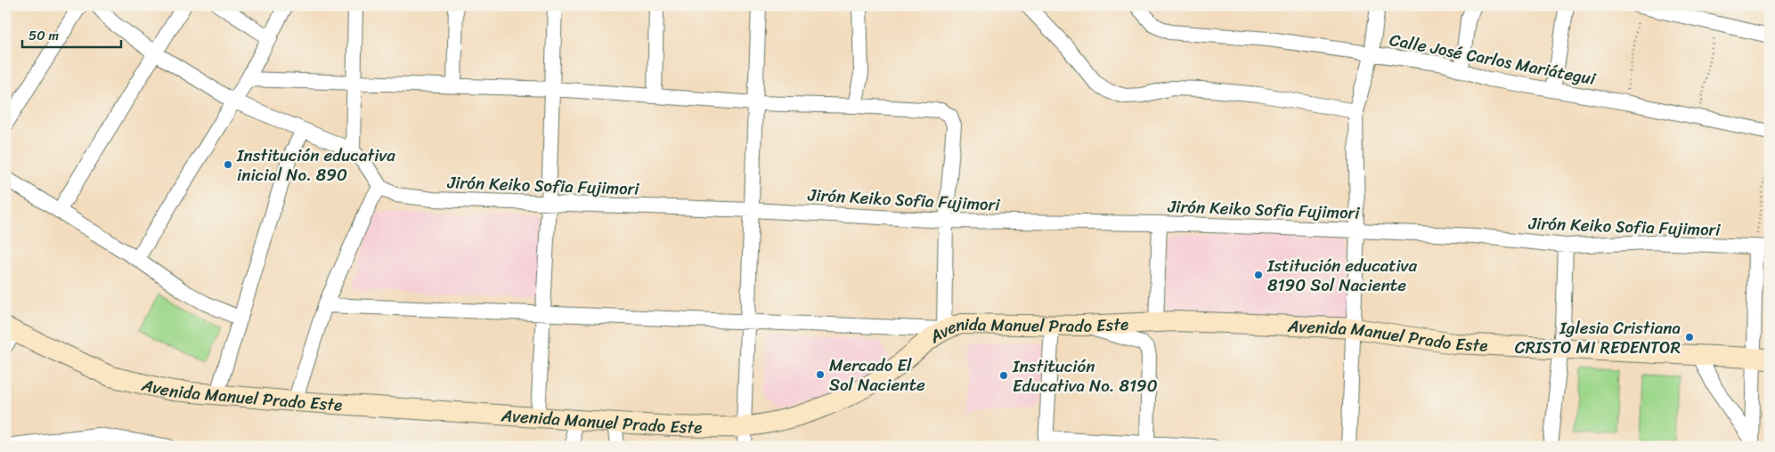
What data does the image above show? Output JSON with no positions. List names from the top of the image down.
{
  "streets": {
    "street": ["Calle José Carlos Mariátegui", "Jirón Keiko Sofia Fujimori", "Avenida Manuel Prado Este"]
  },
  "places": [
    "Institución educativa inicial No. 890",
    "Istitución educativa 8190 Sol Naciente",
    "Iglesia Cristiana CRISTO MI REDENTOR",
    "Mercado El Sol Naciente",
    "Institución Educativa No. 8190"
  ],
  "scale_bar": "50 m"
}
